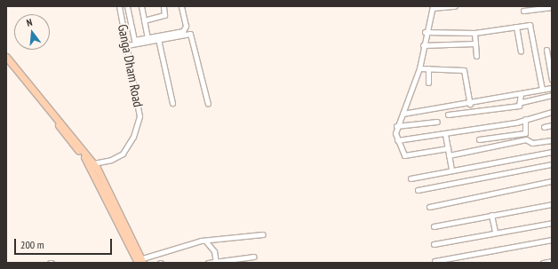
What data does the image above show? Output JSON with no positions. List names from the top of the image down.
{
  "streets": {
    "street": ["Ganga Dham Road"]
  },
  "scale_bar": "200 m",
  "north": "top"
}
